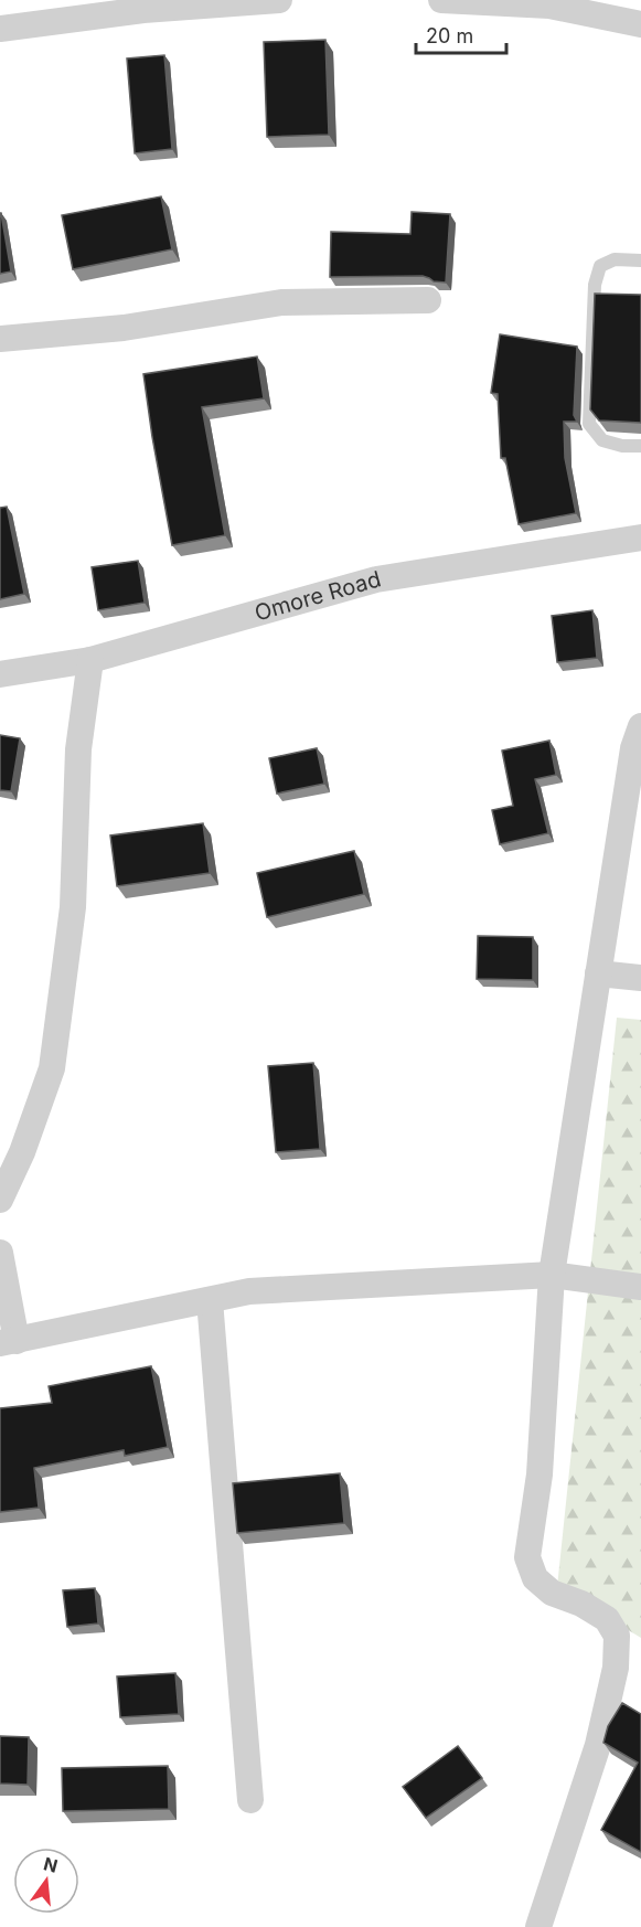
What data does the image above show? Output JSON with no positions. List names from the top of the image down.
{
  "streets": {
    "street": ["Omore Road"]
  },
  "scale_bar": "20 m",
  "north": "top"
}
